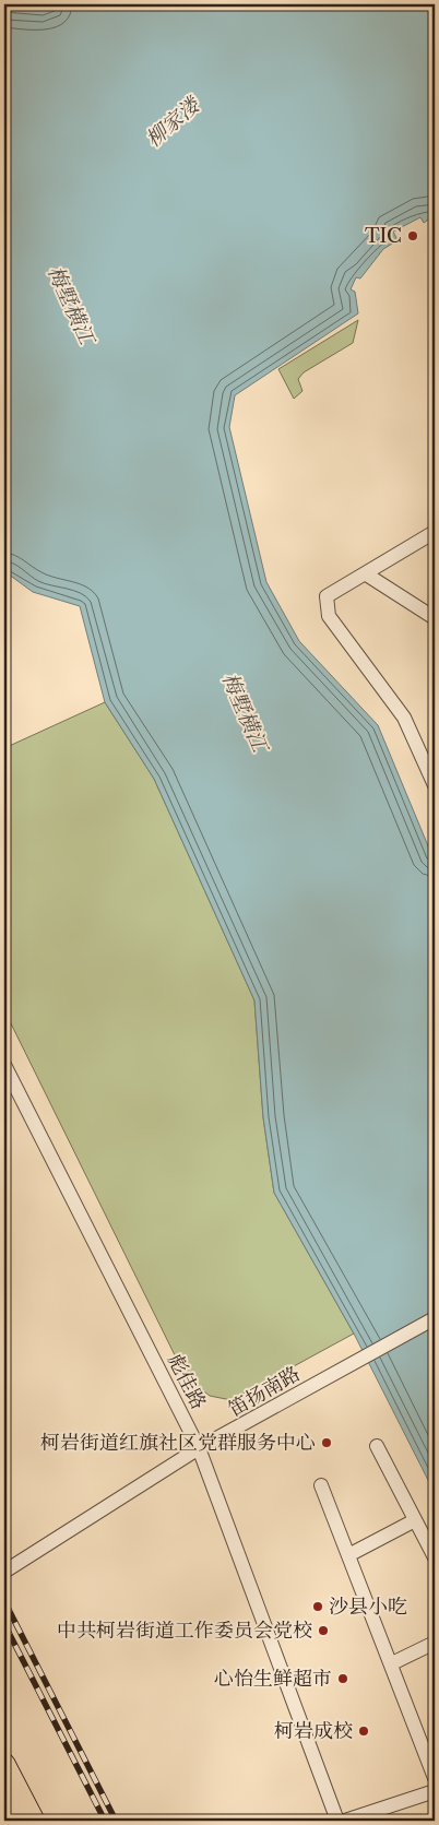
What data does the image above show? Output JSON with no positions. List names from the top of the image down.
{
  "streets": {
    "street": ["彪佳路", "笛扬南路"]
  },
  "crossings": [
    ["彪佳路", "笛扬南路"]
  ],
  "water": ["柳家溇", "梅墅横江"],
  "places": [
    "TIC",
    "柯岩街道红旗社区党群服务中心",
    "沙县小吃",
    "中共柯岩街道工作委员会党校",
    "心怡生鲜超市",
    "柯岩成校"
  ]
}
